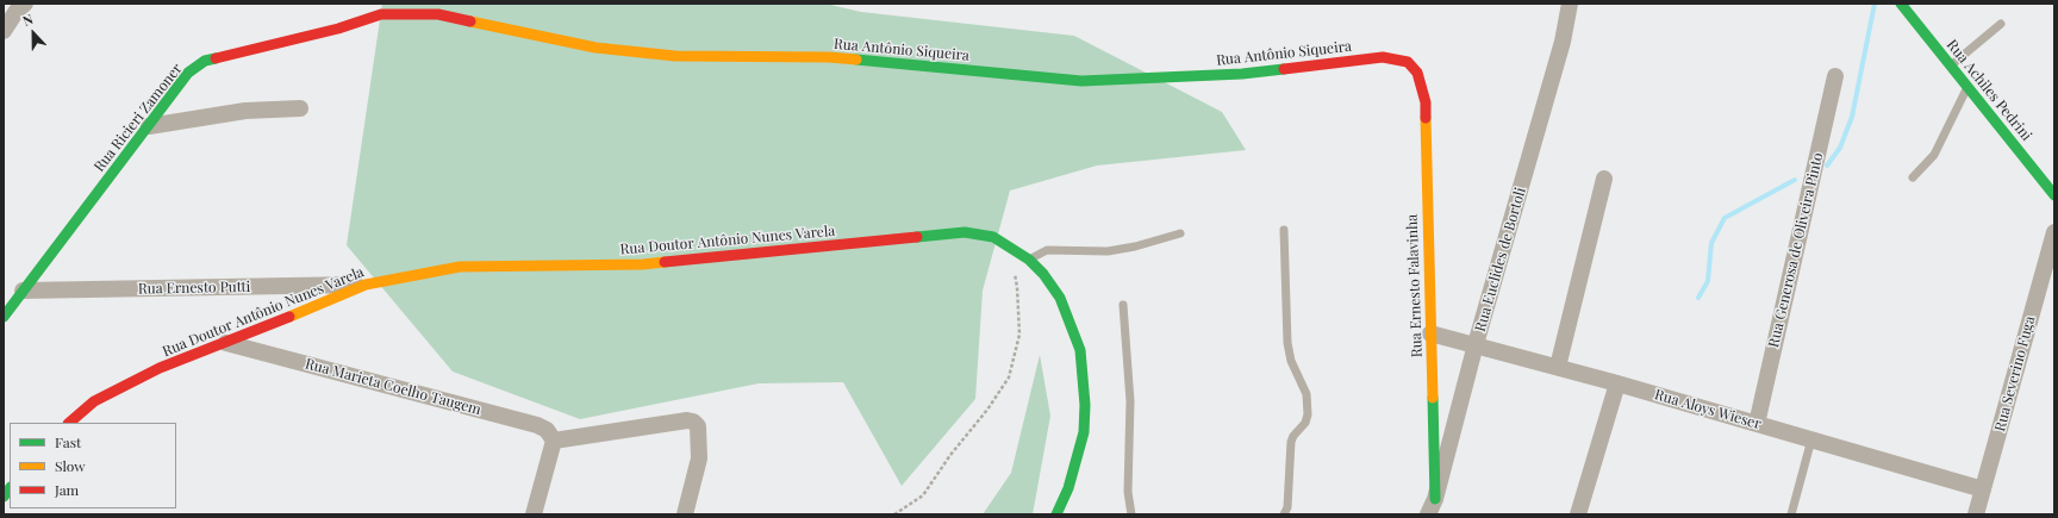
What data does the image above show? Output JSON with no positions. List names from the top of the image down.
{
  "streets": {
    "street": [
      "Rua Antônio Siqueira",
      "Rua Achiles Pedrini",
      "Rua Ricieri Zamoner",
      "Rua Doutor Antônio Nunes Varela",
      "Rua Generosa de Oliveira Pinto",
      "Rua Euclides de Bortoli",
      "Rua Ernesto Falavinha",
      "Rua Ernesto Putti",
      "Rua Severino Fuga",
      "Rua Marieta Coelho Taugem",
      "Rua Aloys Wieser"
    ]
  },
  "crossings": [
    ["Rua Antônio Siqueira", "Rua Ricieri Zamoner"],
    ["Rua Antônio Siqueira", "Rua Ernesto Falavinha"],
    ["Rua Ricieri Zamoner", "Rua Ernesto Putti"],
    ["Rua Doutor Antônio Nunes Varela", "Rua Ernesto Putti"],
    ["Rua Doutor Antônio Nunes Varela", "Rua Marieta Coelho Taugem"],
    ["Rua Generosa de Oliveira Pinto", "Rua Aloys Wieser"],
    ["Rua Euclides de Bortoli", "Rua Ernesto Falavinha"],
    ["Rua Euclides de Bortoli", "Rua Aloys Wieser"],
    ["Rua Ernesto Falavinha", "Rua Aloys Wieser"],
    ["Rua Severino Fuga", "Rua Aloys Wieser"]
  ],
  "legend": ["Fast", "Slow", "Jam"],
  "north": "top"
}
